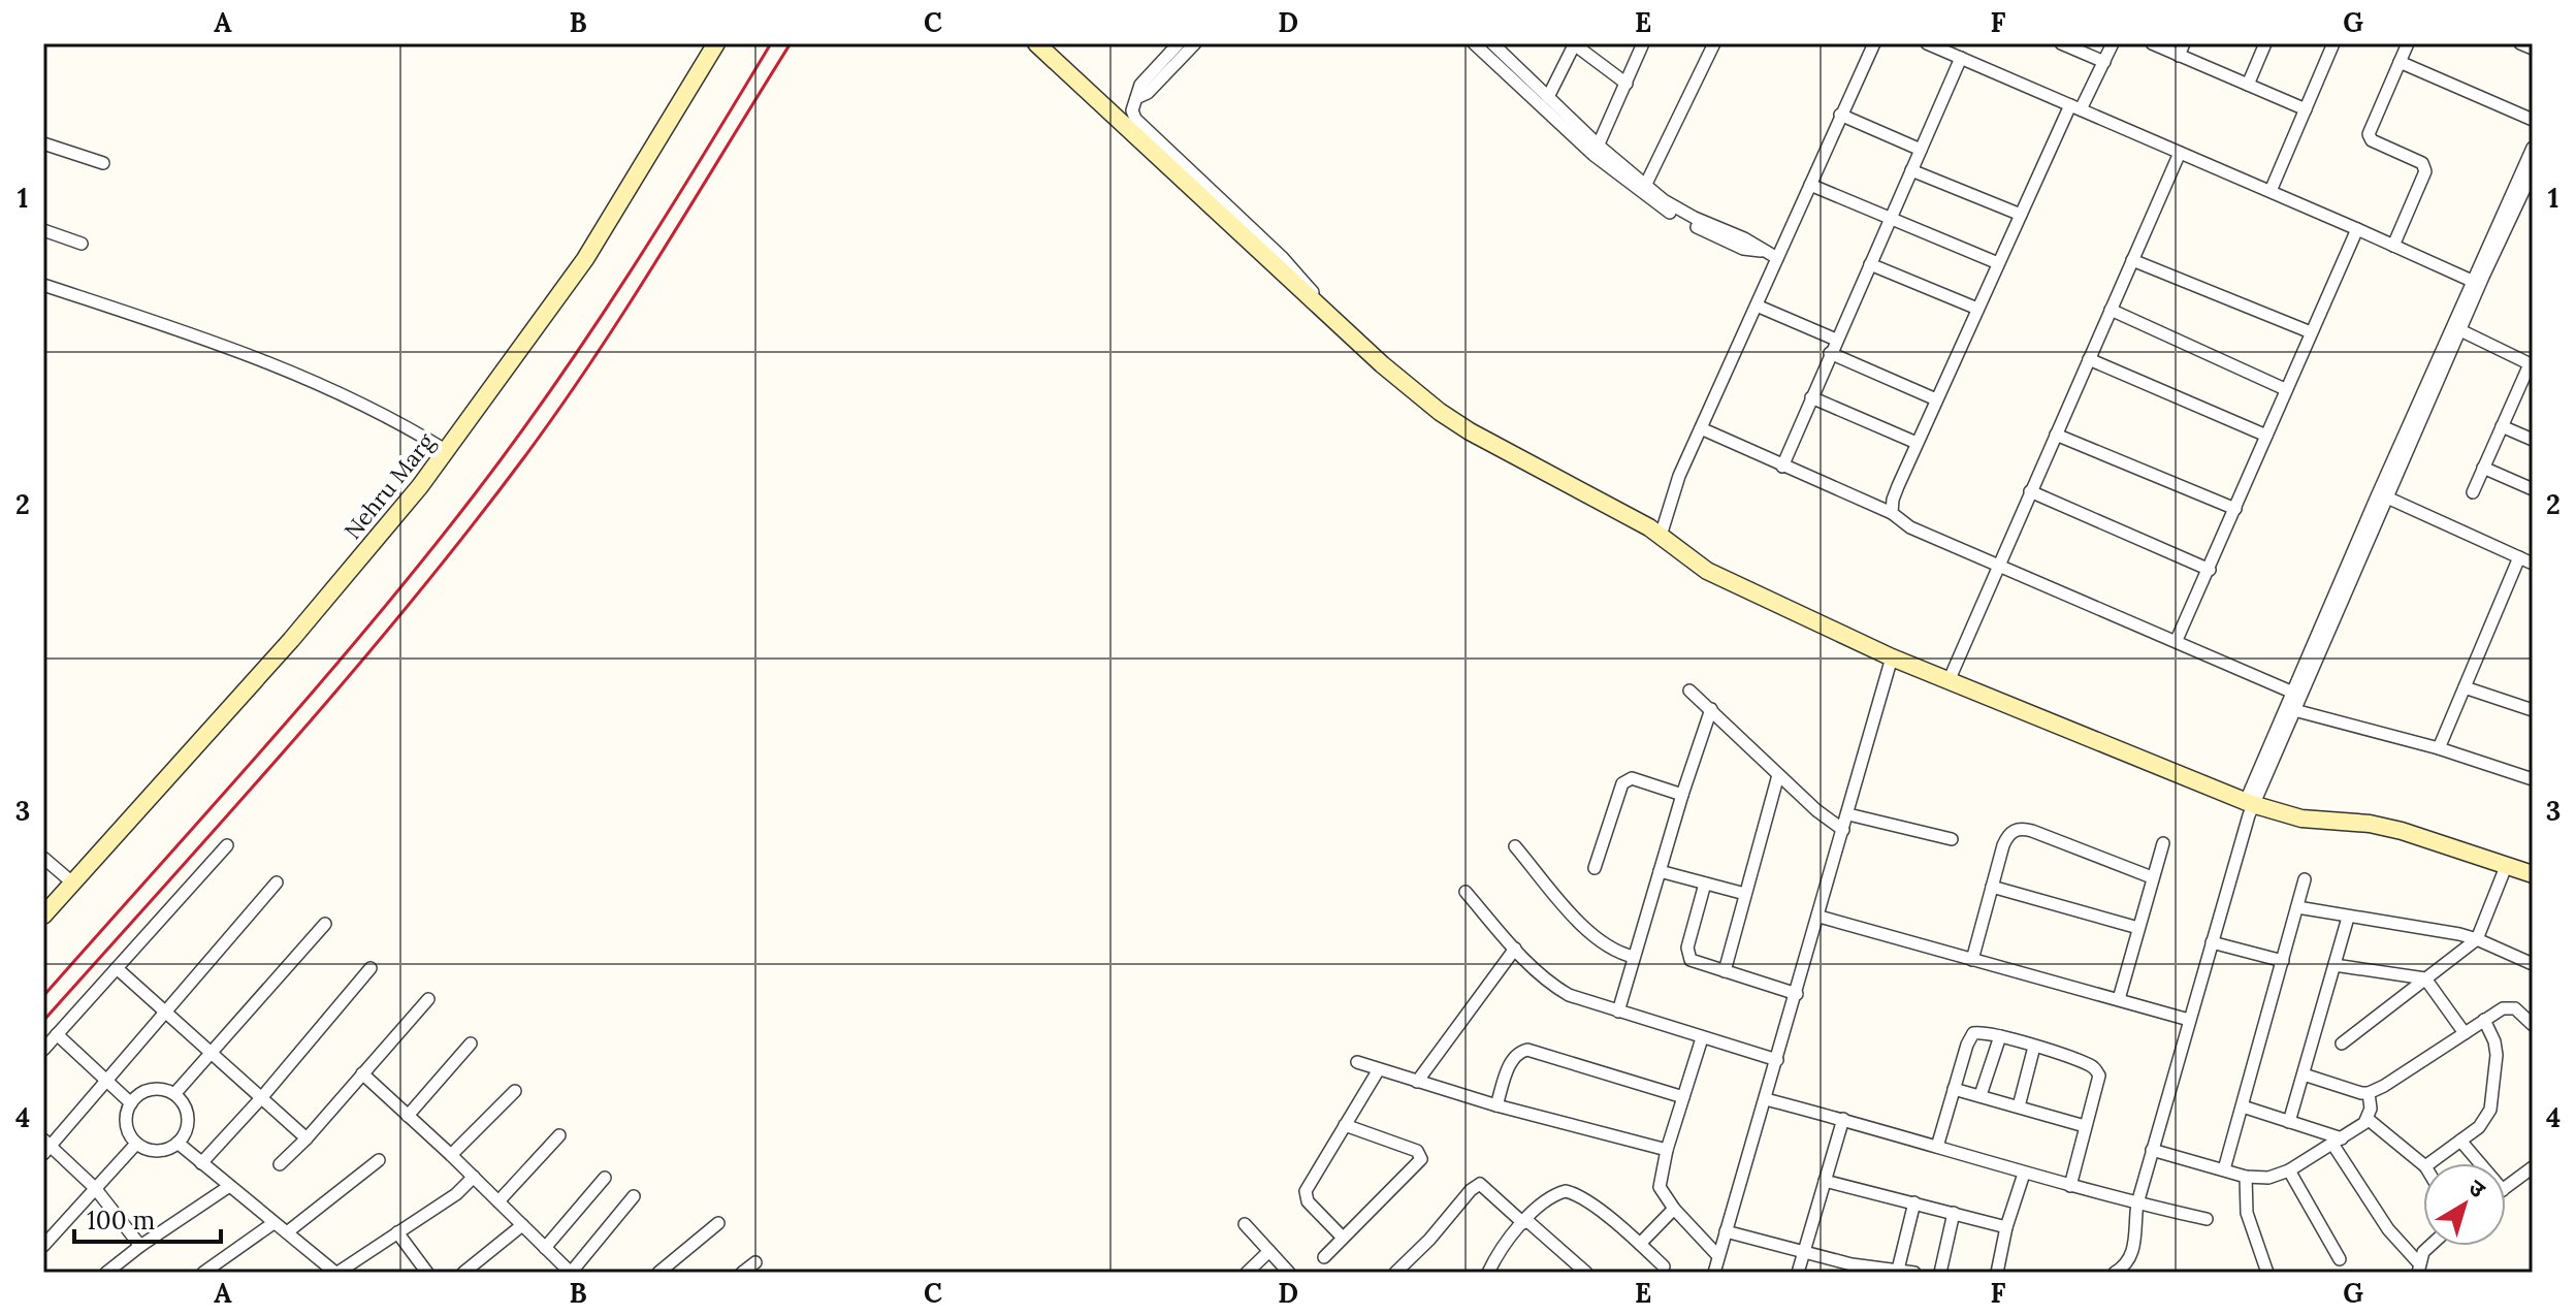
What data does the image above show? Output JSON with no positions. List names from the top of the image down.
{
  "streets": {
    "street": ["Nehru Marg"]
  },
  "scale_bar": "100 m",
  "north": "top right",
  "grid": {
    "columns": [
      "A",
      "B",
      "C",
      "D",
      "E",
      "F",
      "G"
    ],
    "rows": [
      "1",
      "2",
      "3",
      "4"
    ]
  }
}
